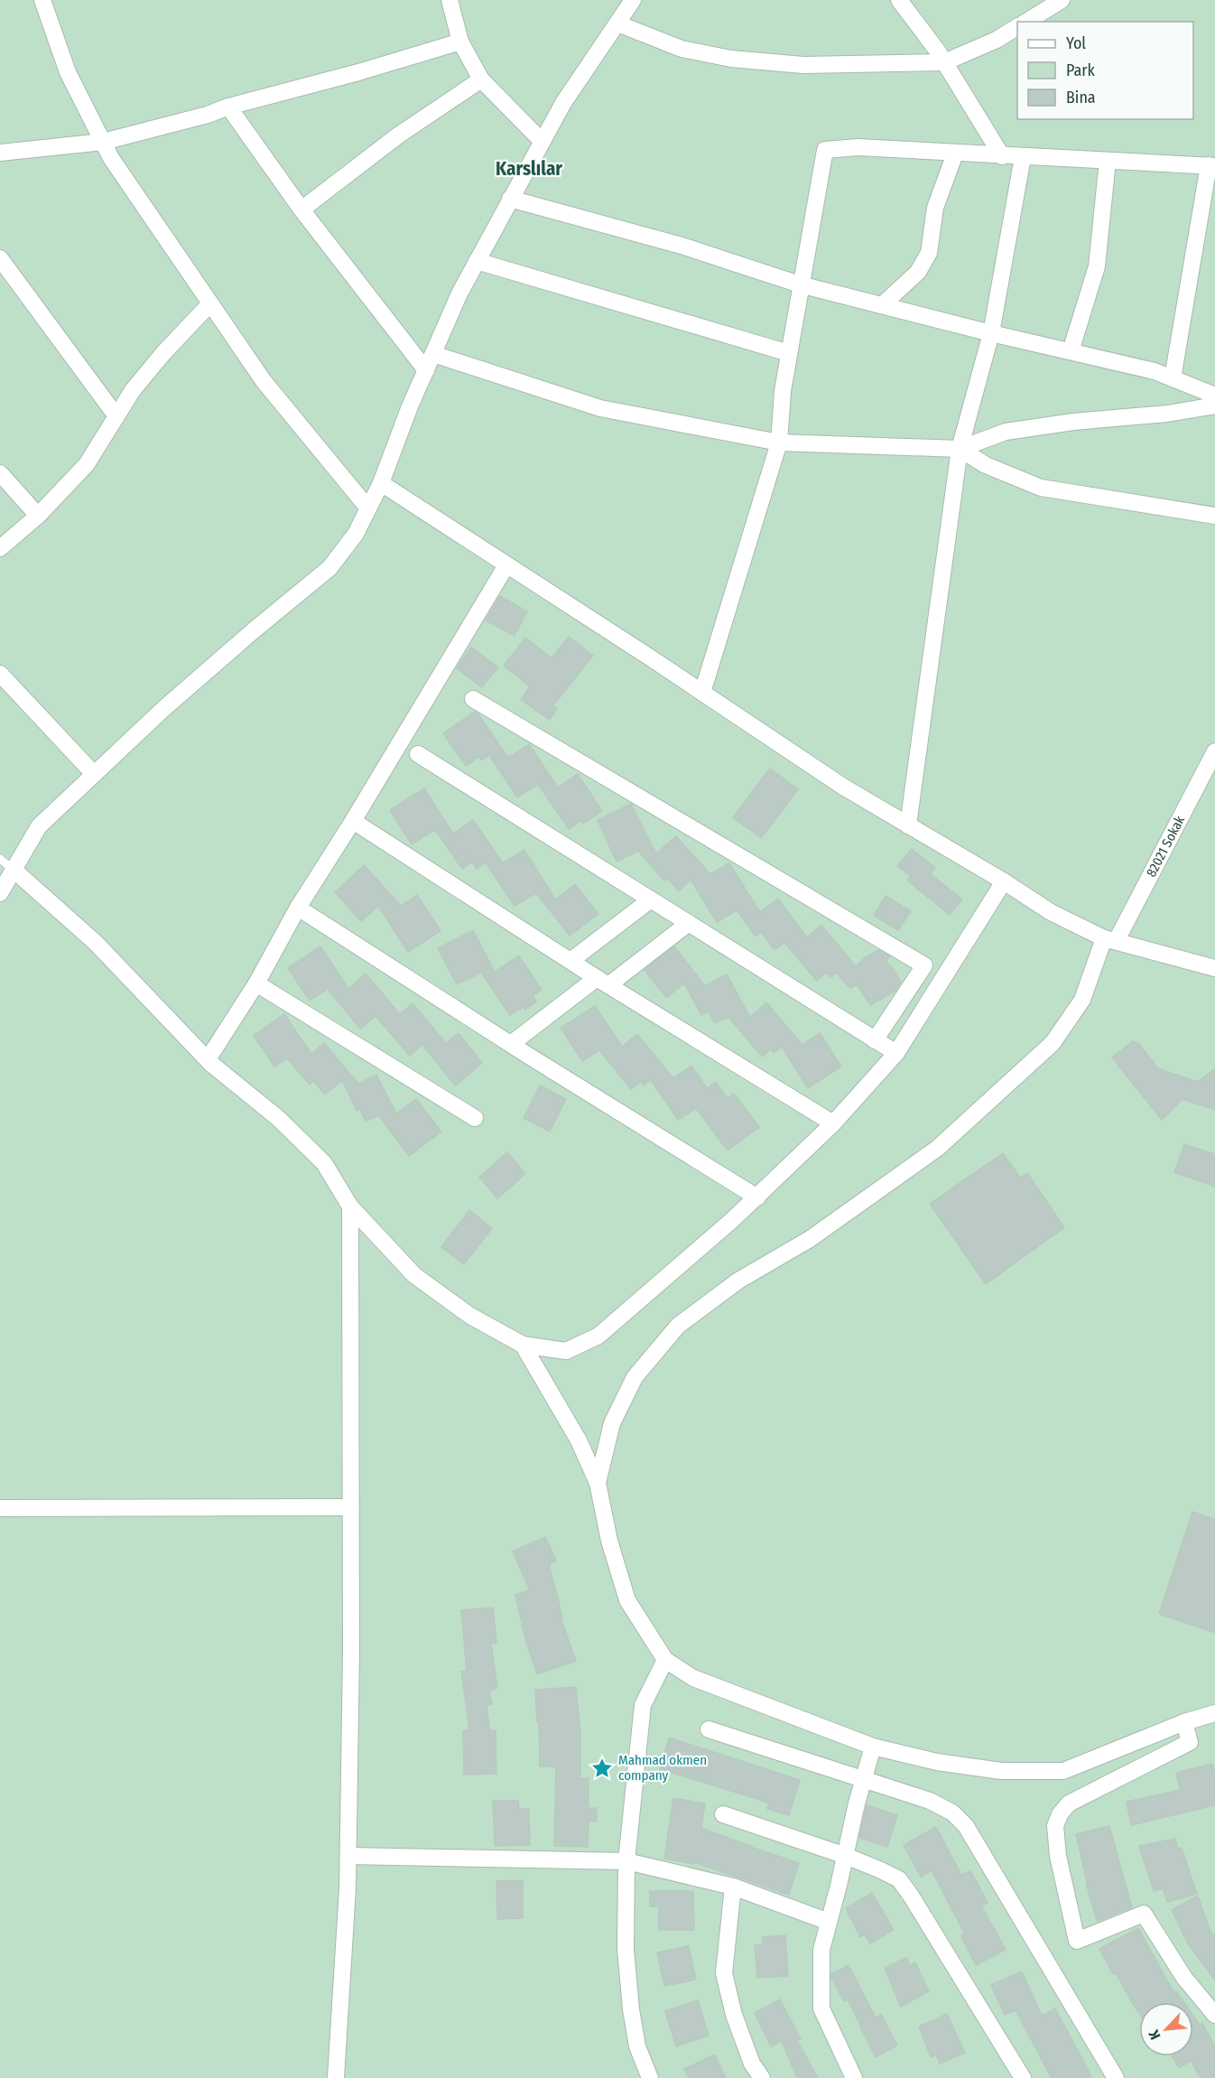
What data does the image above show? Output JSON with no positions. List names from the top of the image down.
{
  "streets": {
    "street": ["82021 Sokak"]
  },
  "districts": ["Karslılar"],
  "places": {
    "place": ["Mahmad okmen company"]
  },
  "legend": ["Yol", "Park", "Bina"],
  "north": "bottom left"
}
